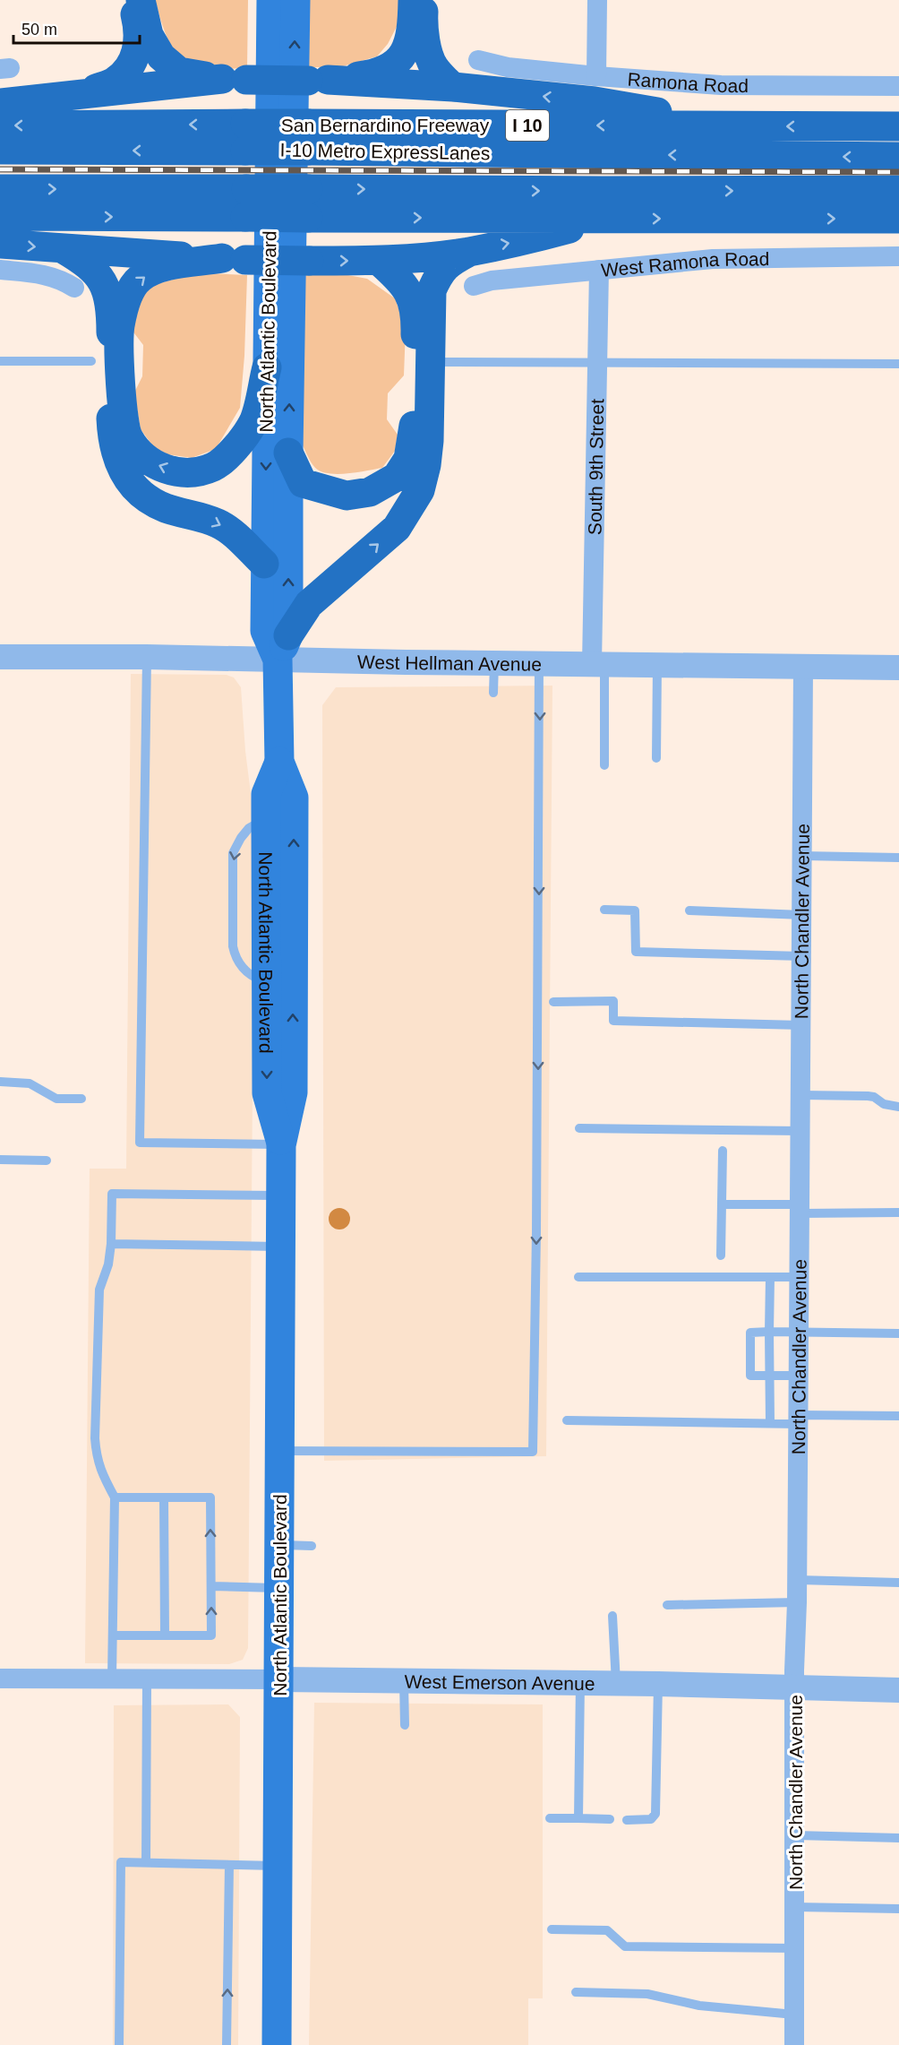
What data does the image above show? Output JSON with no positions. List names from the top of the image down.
{
  "streets": {
    "highway": ["San Bernardino Freeway", "I 10", "I-10 Metro ExpressLanes"],
    "main road": ["North Atlantic Boulevard"],
    "street": [
      "Ramona Road",
      "West Ramona Road",
      "South 9th Street",
      "West Hellman Avenue",
      "North Chandler Avenue",
      "West Emerson Avenue"
    ]
  },
  "crossings": [
    ["San Bernardino Freeway", "I-10 Metro ExpressLanes"],
    ["West Ramona Road", "South 9th Street"],
    ["North Atlantic Boulevard", "West Hellman Avenue"],
    ["North Atlantic Boulevard", "West Emerson Avenue"],
    ["South 9th Street", "West Hellman Avenue"],
    ["West Hellman Avenue", "North Chandler Avenue"],
    ["North Chandler Avenue", "West Emerson Avenue"]
  ],
  "scale_bar": "50 m"
}
